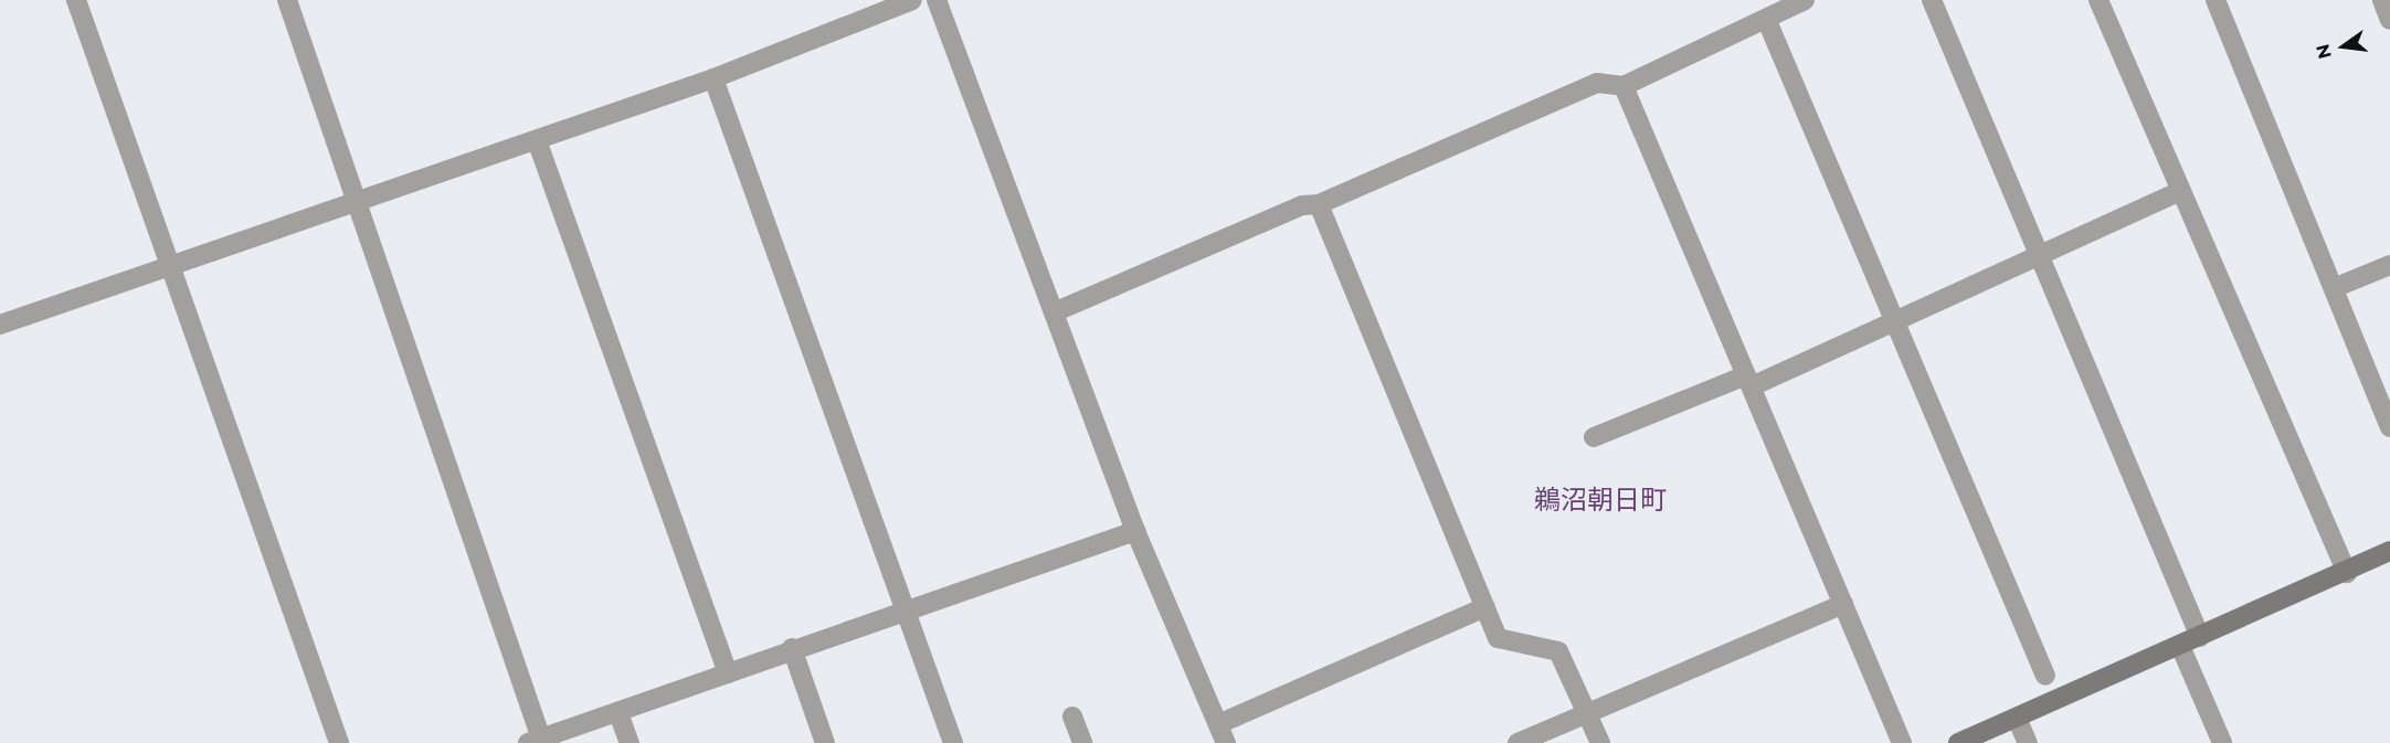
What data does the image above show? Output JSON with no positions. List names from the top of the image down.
{
  "districts": ["鵜沼朝日町"],
  "north": "left"
}
